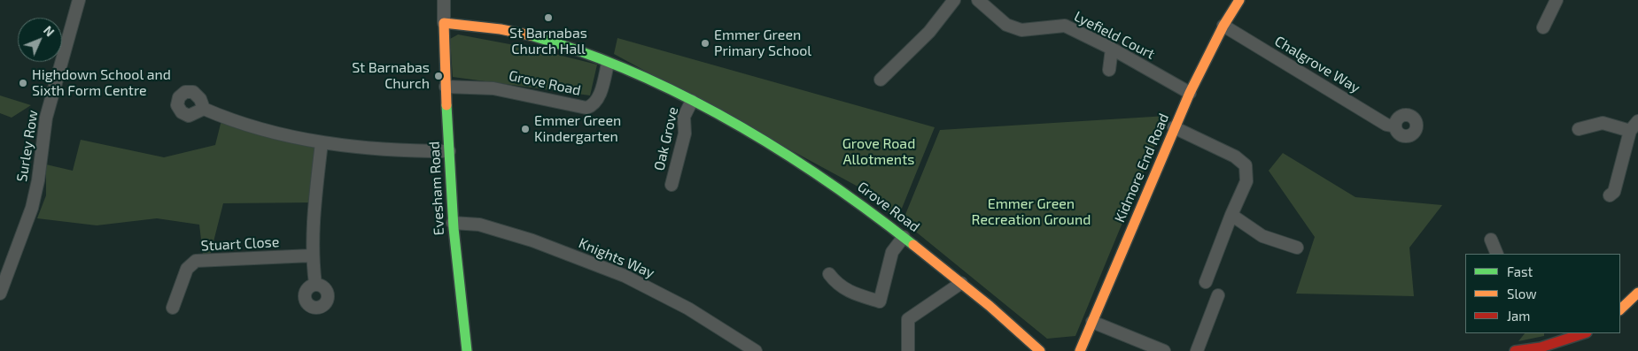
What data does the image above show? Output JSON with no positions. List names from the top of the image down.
{
  "streets": {
    "street": [
      "Lyefield Court",
      "Chalgrove Way",
      "Grove Road",
      "Oak Grove",
      "Surley Row",
      "Kidmore End Road",
      "Evesham Road",
      "Stuart Close",
      "Knights Way"
    ]
  },
  "crossings": [
    ["Lyefield Court", "Kidmore End Road"],
    ["Chalgrove Way", "Kidmore End Road"],
    ["Grove Road", "Oak Grove"],
    ["Grove Road", "Evesham Road"],
    ["Evesham Road", "Knights Way"]
  ],
  "parks": ["Grove Road Allotments", "Emmer Green Recreation Ground"],
  "places": [
    "St Barnabas Church Hall",
    "Emmer Green Primary School",
    "St Barnabas Church",
    "Highdown School and Sixth Form Centre",
    "Emmer Green Kindergarten"
  ],
  "legend": ["Fast", "Slow", "Jam"],
  "north": "top right"
}
